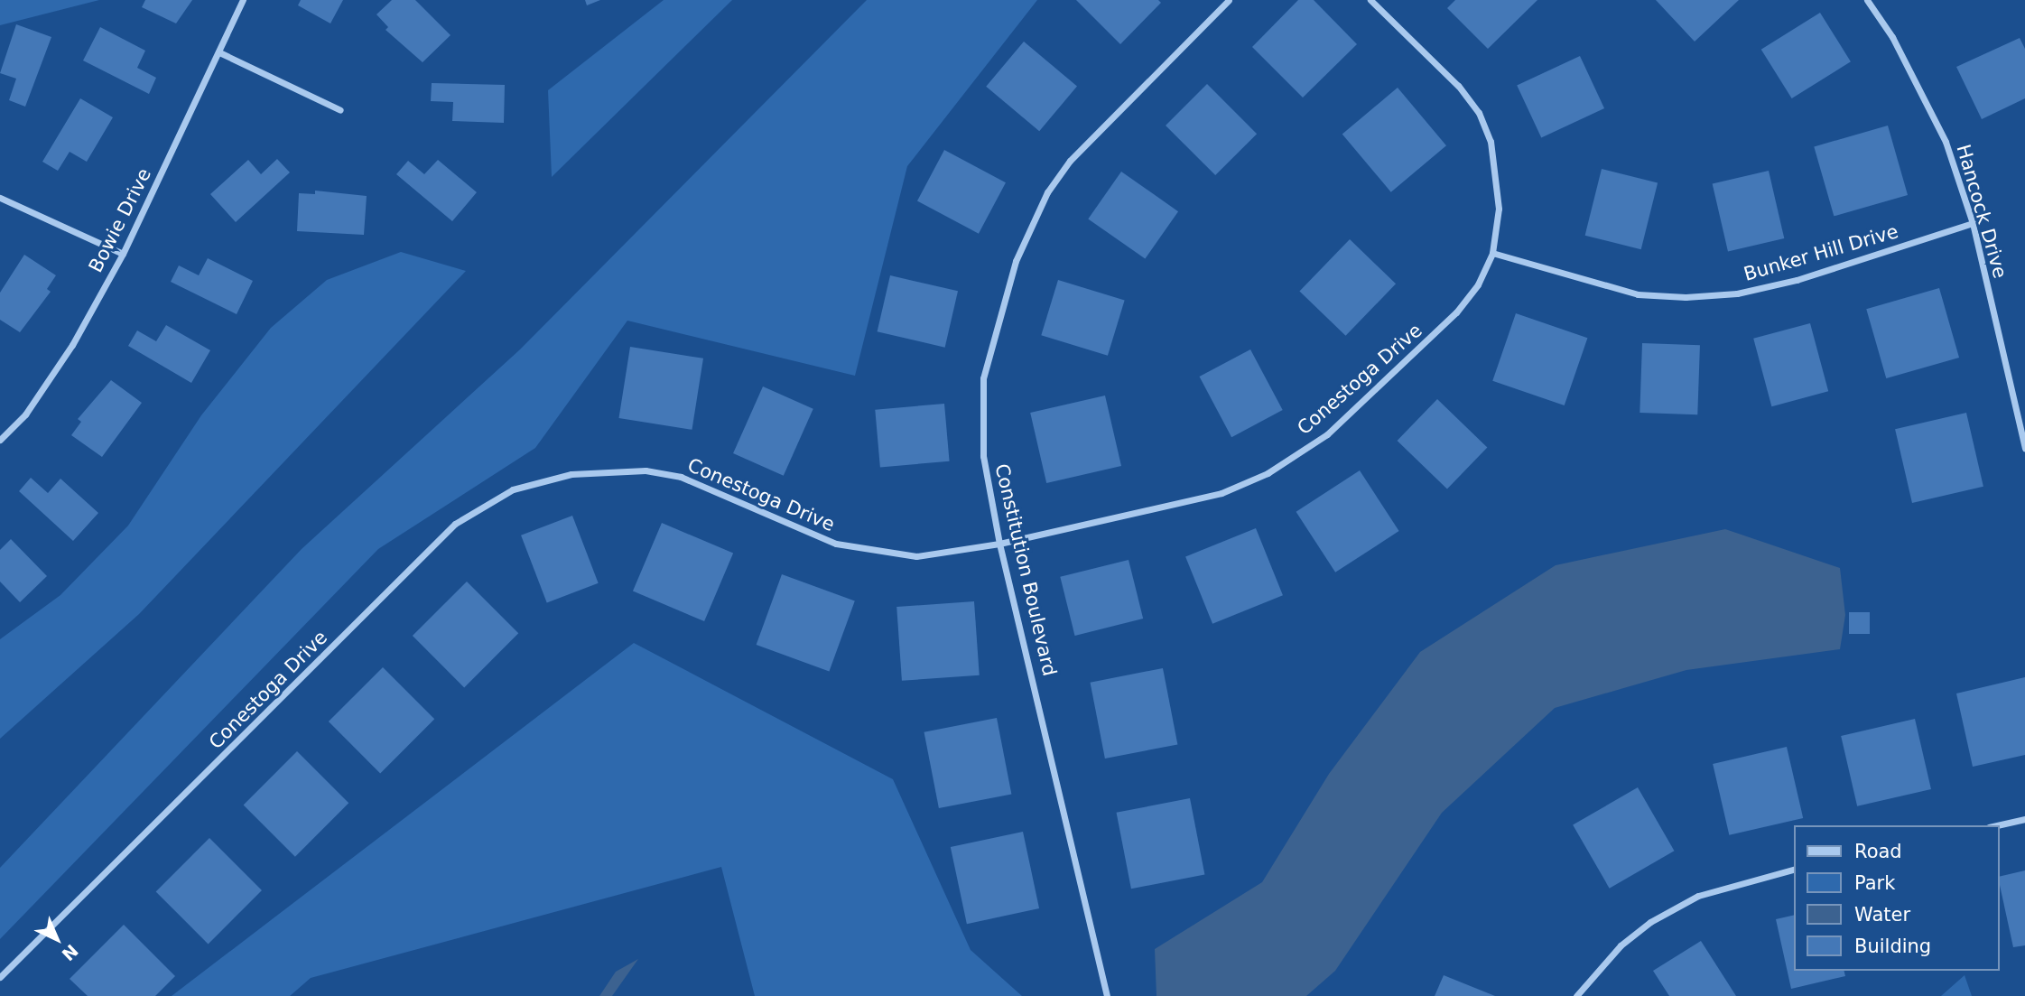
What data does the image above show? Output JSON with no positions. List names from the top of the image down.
{
  "streets": {
    "street": [
      "Hancock Drive",
      "Bowie Drive",
      "Bunker Hill Drive",
      "Conestoga Drive",
      "Constitution Boulevard"
    ]
  },
  "crossings": [
    ["Hancock Drive", "Bunker Hill Drive"],
    ["Bunker Hill Drive", "Conestoga Drive"],
    ["Conestoga Drive", "Constitution Boulevard"]
  ],
  "legend": [
    "Road",
    "Park",
    "Water",
    "Building"
  ],
  "north": "bottom right"
}
